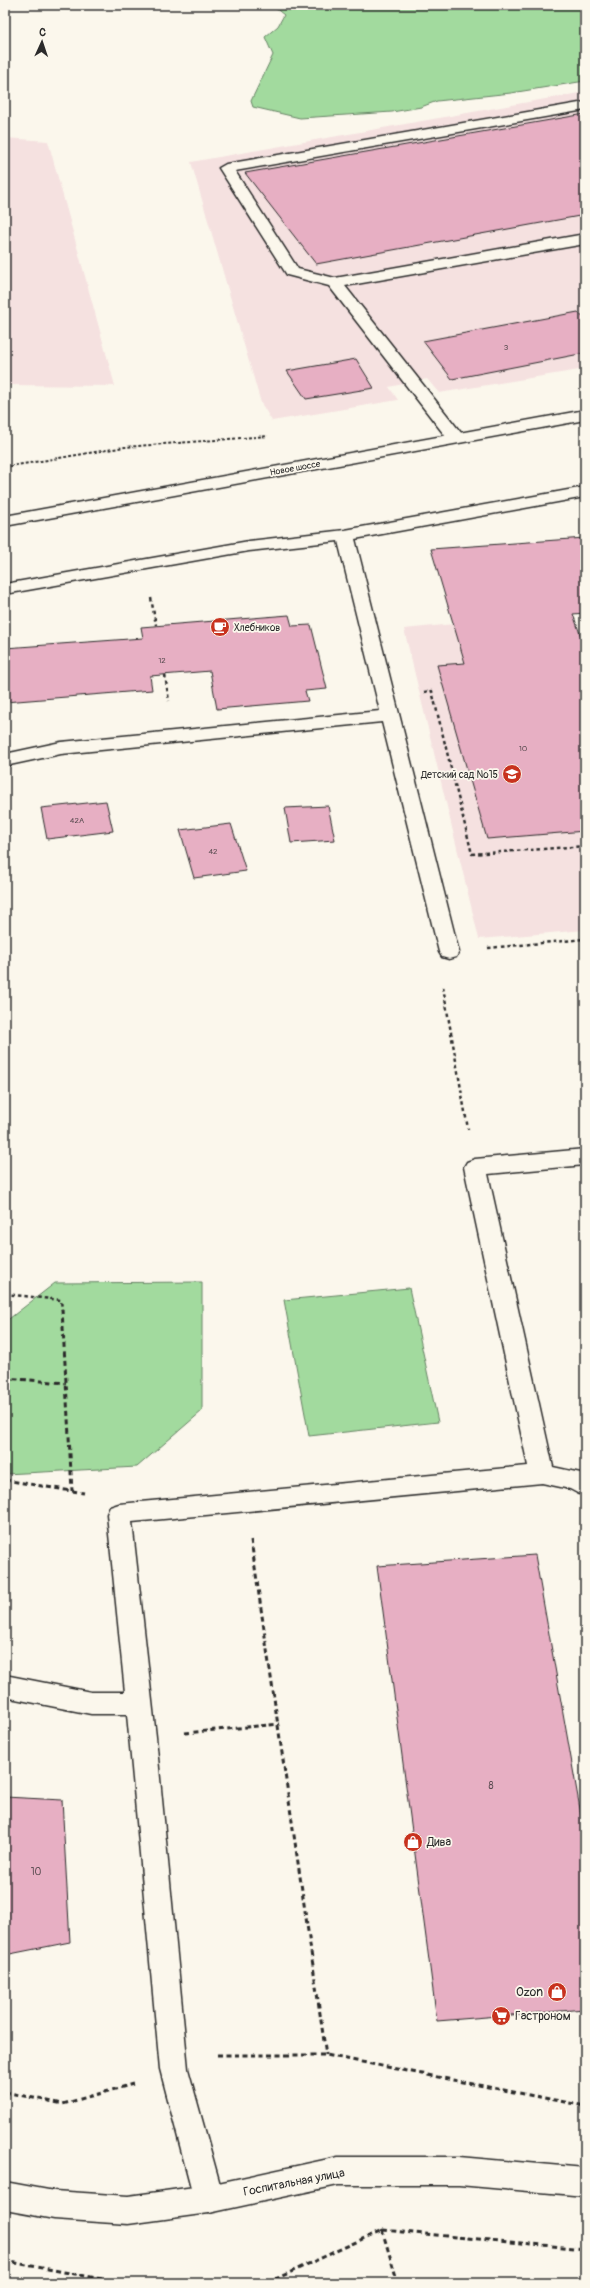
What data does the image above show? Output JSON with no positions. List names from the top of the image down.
{
  "streets": {
    "street": ["Новое шоссе", "Госпитальная улица"]
  },
  "places": {
    "cafe": ["Хлебников"],
    "school or university": ["Детский сад №15"],
    "shop": ["Дива", "Ozon"],
    "supermarket": ["Гастроном"]
  },
  "house_numbers": [
    "3",
    "12",
    "10",
    "42А",
    "42",
    "8",
    "10"
  ],
  "north": "top"
}
